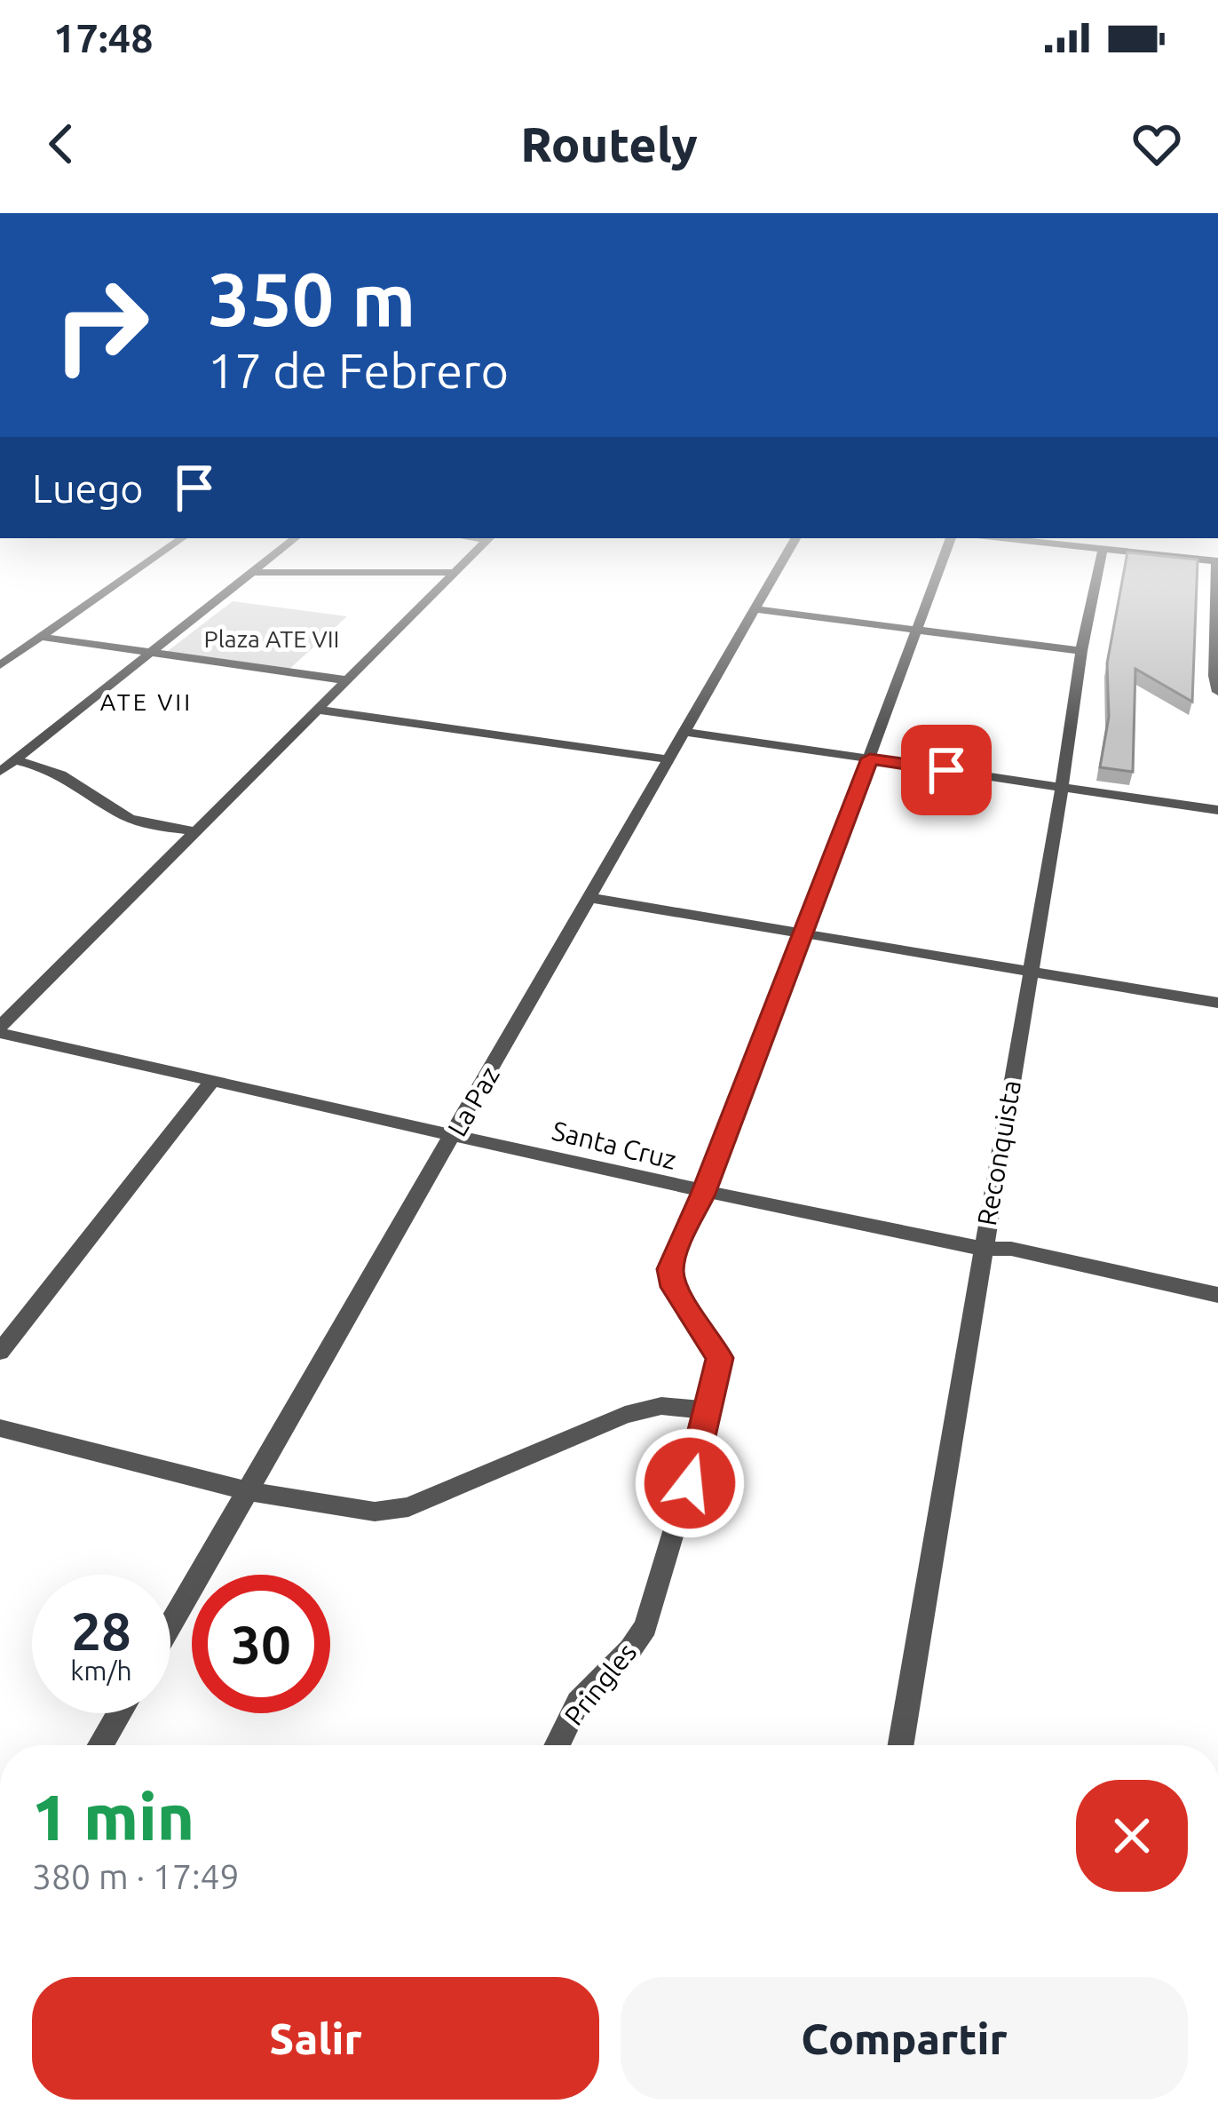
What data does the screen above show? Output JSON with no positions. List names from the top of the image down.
{
  "streets": {
    "street": [
      "La Paz",
      "Santa Cruz",
      "Reconquista",
      "Pringles"
    ]
  },
  "crossings": [
    ["La Paz", "Santa Cruz"],
    ["Santa Cruz", "Reconquista"],
    ["Santa Cruz", "Pringles"]
  ],
  "districts": ["ATE VII"],
  "parks": ["Plaza ATE VII"],
  "page": {
    "status": "17:48",
    "header": "Routely",
    "turn": ["350 m", "17 de Febrero"],
    "then": "Luego",
    "speed": "28 km/h",
    "limit": "30",
    "heading": ["1 min", "380 m · 17:49"],
    "buttons": ["Salir", "Compartir"]
  }
}
